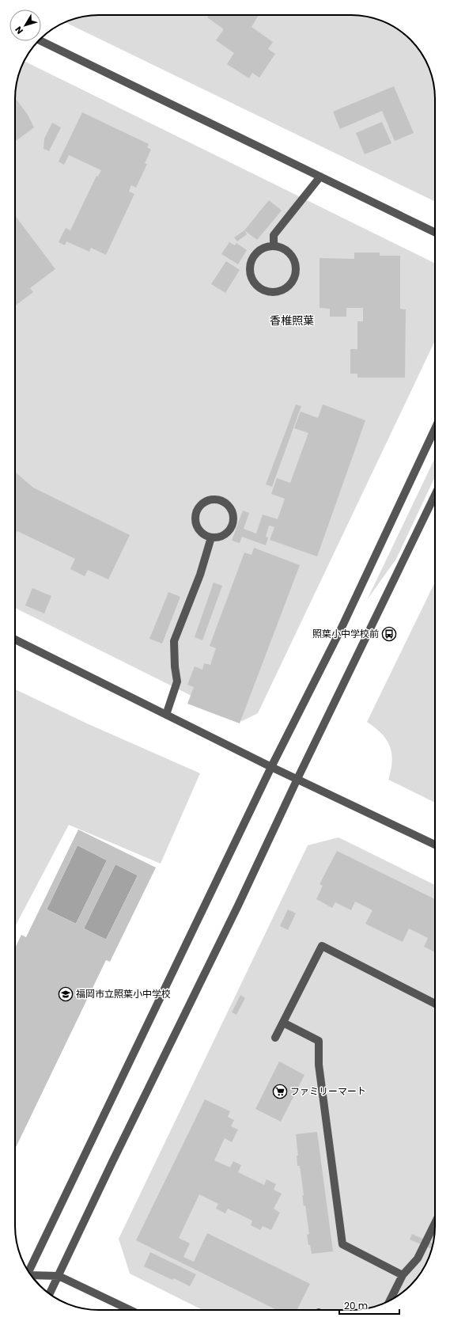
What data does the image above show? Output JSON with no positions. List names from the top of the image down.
{
  "districts": ["香椎照葉"],
  "places": {
    "bus stop": ["照葉小中学校前"],
    "school or university": ["福岡市立照葉小中学校"],
    "supermarket": ["ファミリーマート"]
  },
  "scale_bar": "20 m",
  "north": "bottom left"
}
